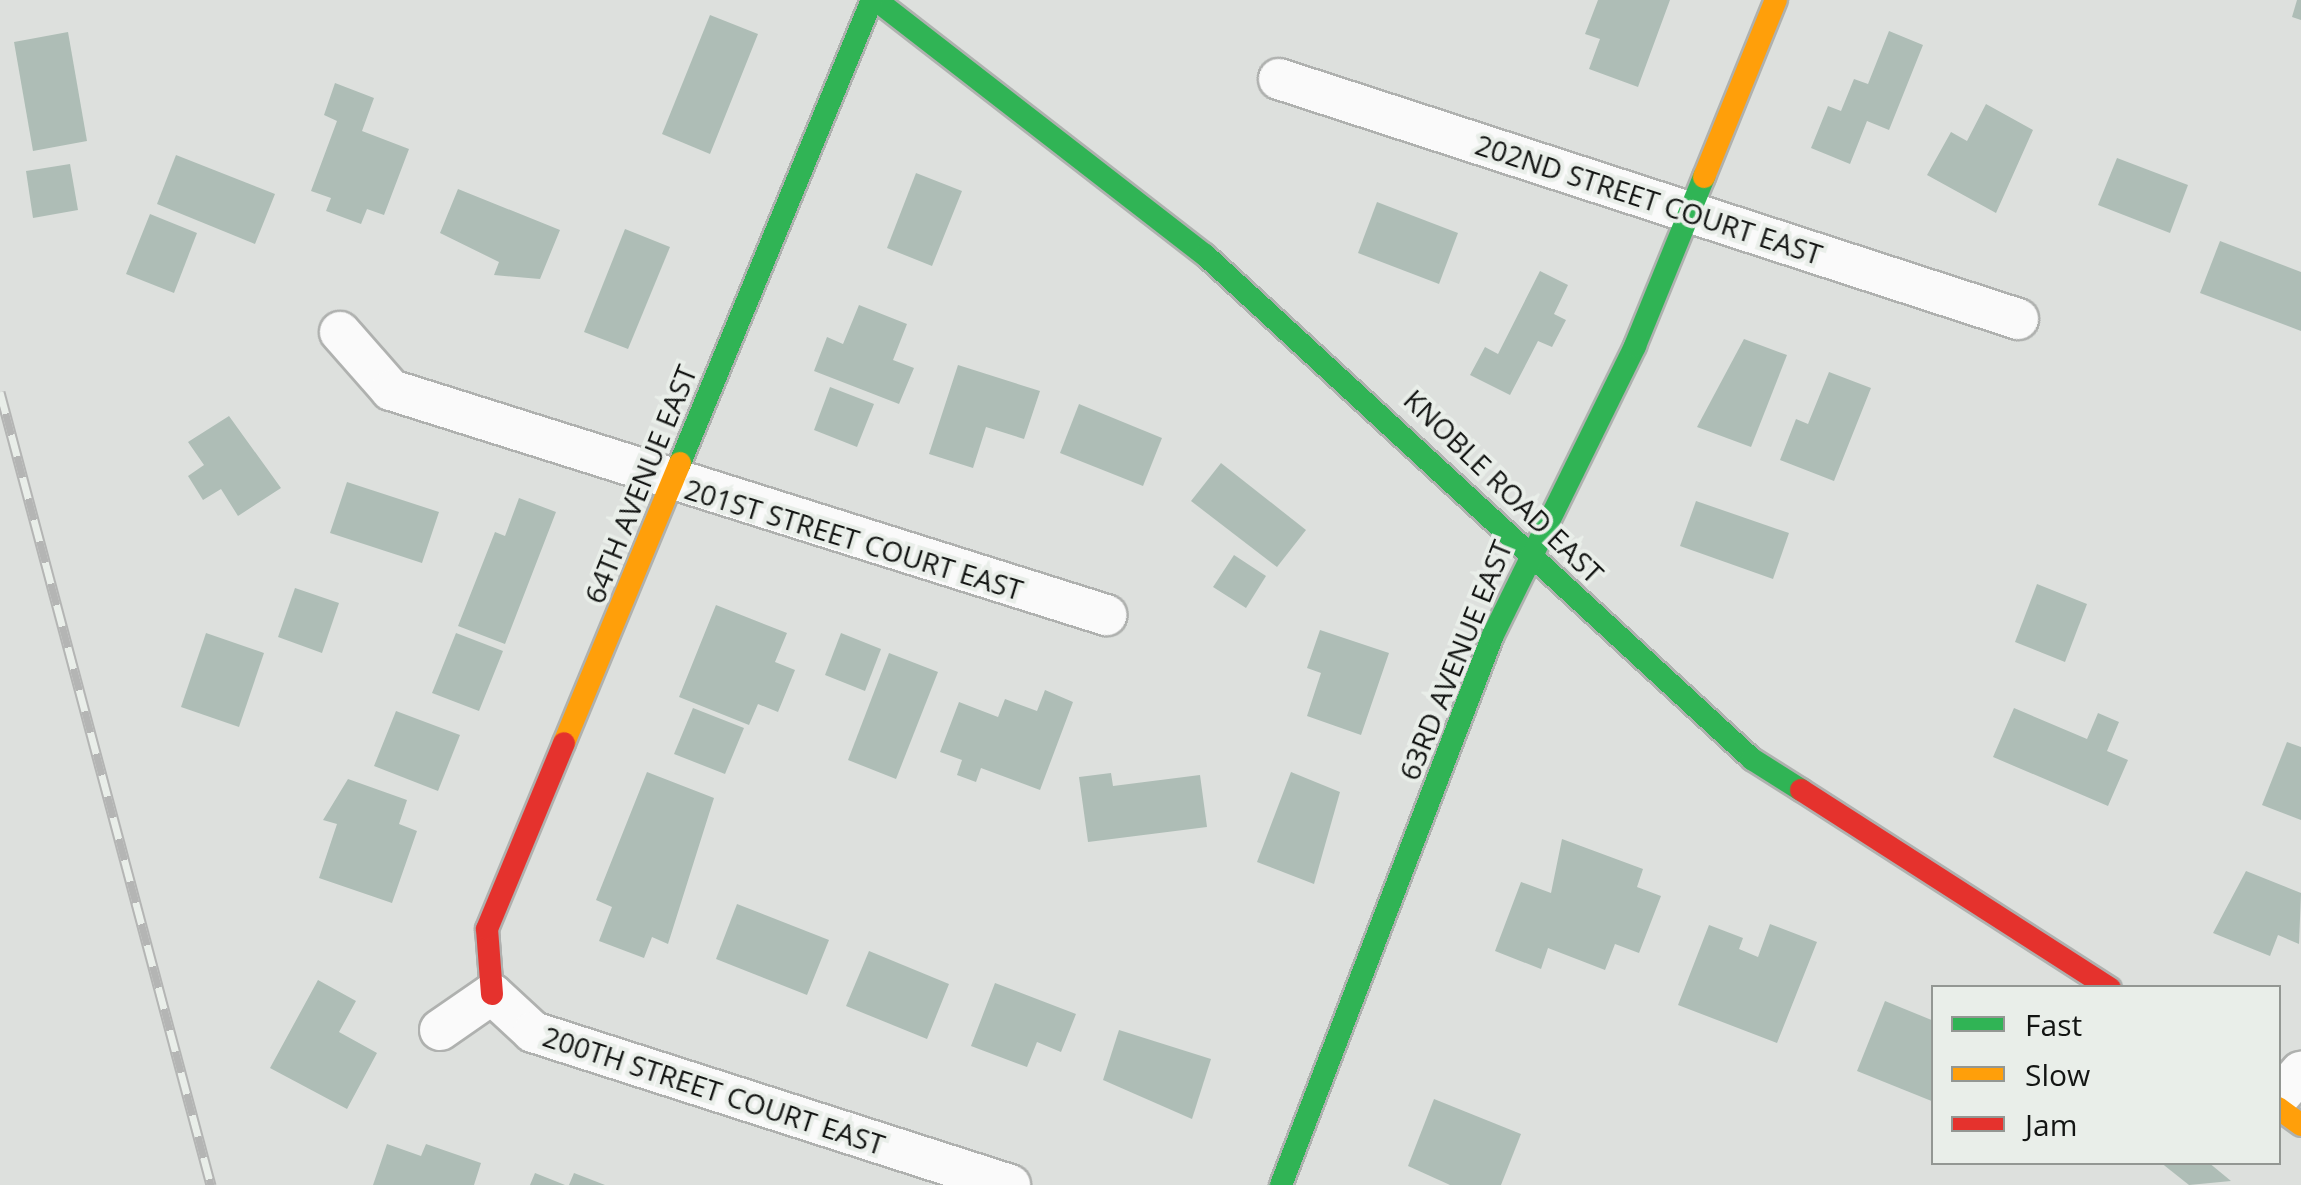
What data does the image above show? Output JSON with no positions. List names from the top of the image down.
{
  "streets": {
    "street": [
      "202ND STREET COURT EAST",
      "64TH AVENUE EAST",
      "KNOBLE ROAD EAST",
      "201ST STREET COURT EAST",
      "63RD AVENUE EAST",
      "200TH STREET COURT EAST"
    ]
  },
  "crossings": [
    ["202ND STREET COURT EAST", "63RD AVENUE EAST"],
    ["64TH AVENUE EAST", "KNOBLE ROAD EAST"],
    ["64TH AVENUE EAST", "201ST STREET COURT EAST"],
    ["64TH AVENUE EAST", "200TH STREET COURT EAST"],
    ["KNOBLE ROAD EAST", "63RD AVENUE EAST"]
  ],
  "legend": ["Fast", "Slow", "Jam"]
}
